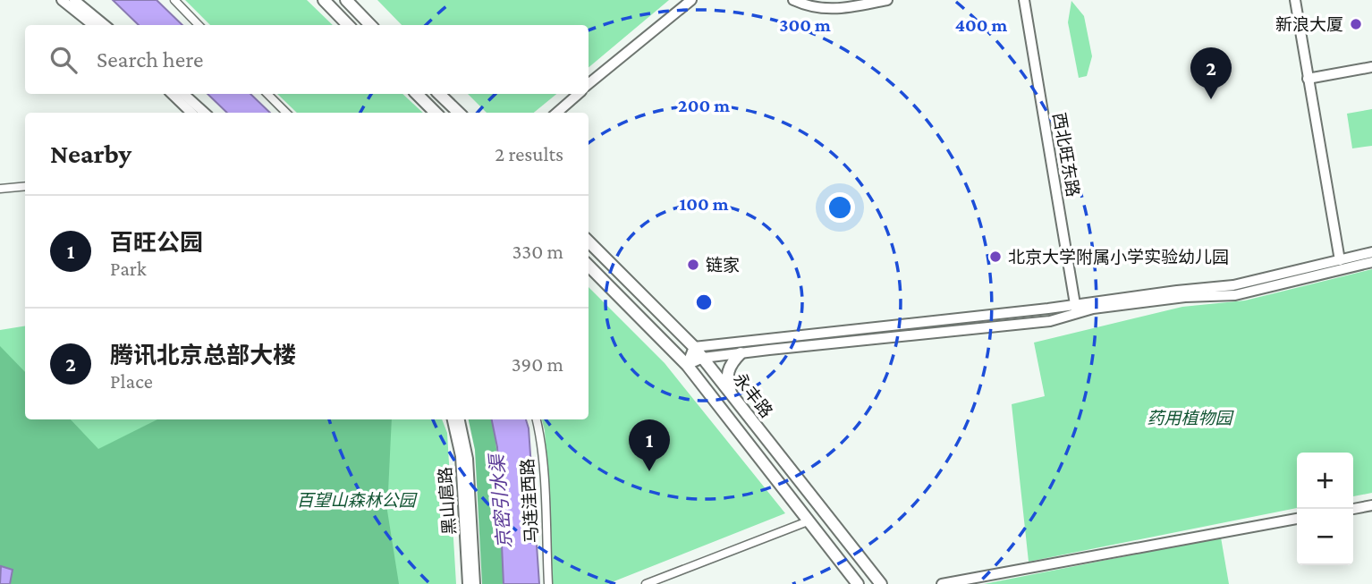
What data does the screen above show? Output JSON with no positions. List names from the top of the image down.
{
  "streets": {
    "main road": ["永丰路"],
    "street": ["西北旺东路", "黑山扈路", "马连洼西路"]
  },
  "water": ["京密引水渠"],
  "parks": ["药用植物园", "百望山森林公园"],
  "places": ["新浪大厦", "北京大学附属小学实验幼儿园", "链家"],
  "page": {
    "search": "Search here",
    "pins": ["2", "1"],
    "heading": ["Nearby", "2 results"],
    "list": [
      {
        "mark": "1",
        "name": "百旺公园",
        "note": "Park",
        "value": "330 m"
      },
      {
        "mark": "2",
        "name": "腾讯北京总部大楼",
        "note": "Place",
        "value": "390 m"
      }
    ],
    "map_buttons": ["+", "−"]
  },
  "rings": [
    "400 m",
    "300 m",
    "200 m",
    "100 m"
  ]
}
